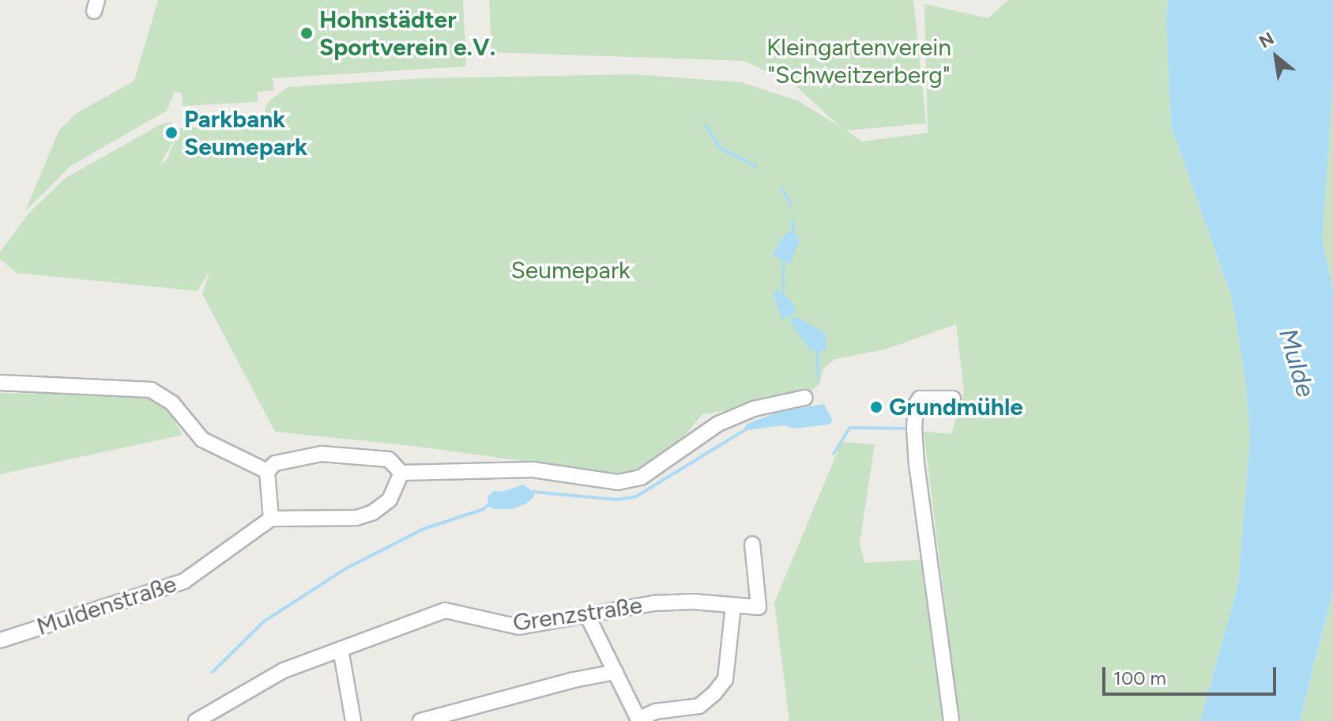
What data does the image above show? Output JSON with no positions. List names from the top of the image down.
{
  "streets": {
    "street": ["Muldenstraße", "Grenzstraße"]
  },
  "water": ["Mulde"],
  "parks": ["Kleingartenverein \"Schweitzerberg\"", "Seumepark"],
  "places": ["Hohnstädter Sportverein e.V.", "Parkbank Seumepark", "Grundmühle"],
  "scale_bar": "100 m",
  "north": "top left"
}
